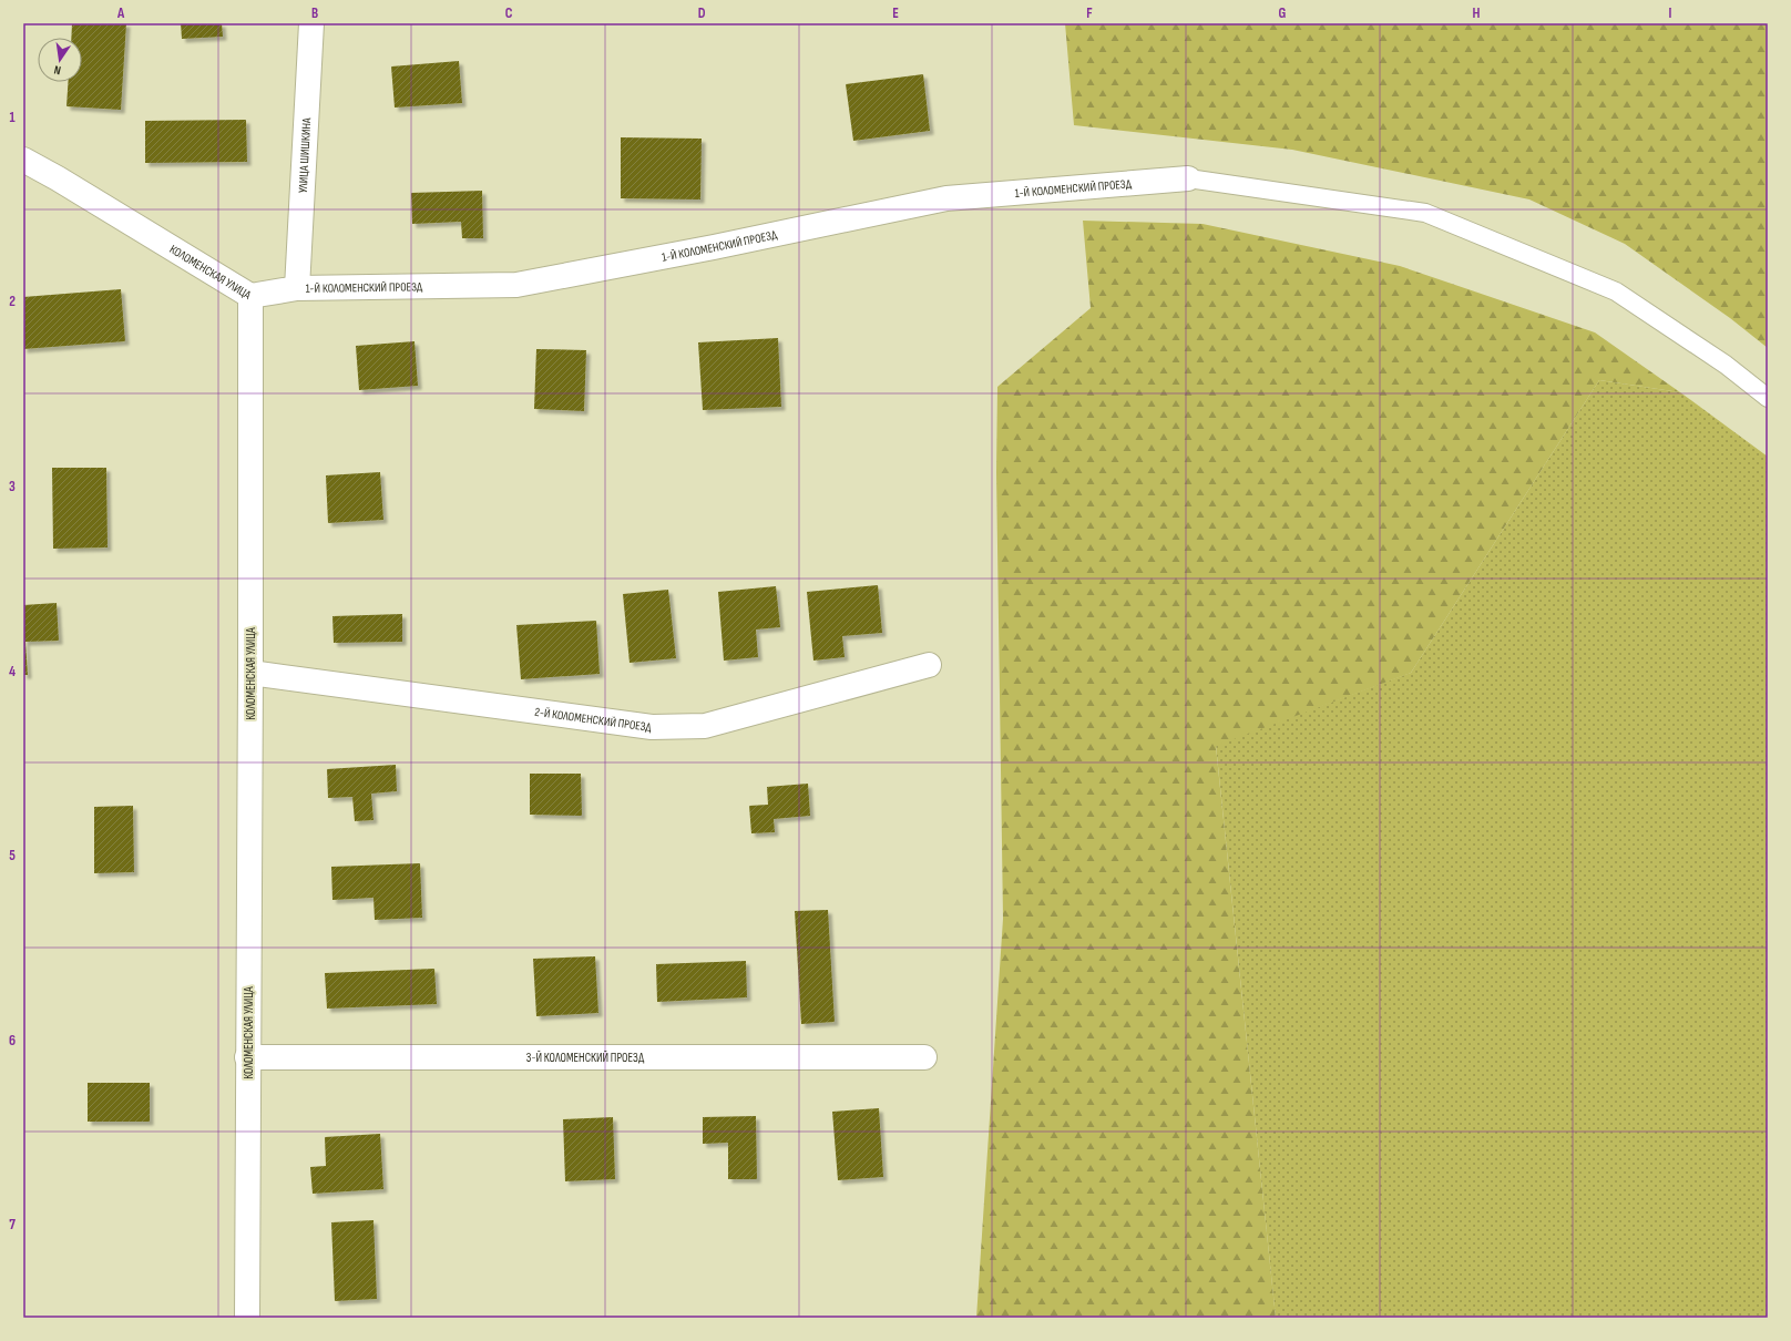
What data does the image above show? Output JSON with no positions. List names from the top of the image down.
{
  "streets": {
    "street": [
      "УЛИЦА ШИШКИНА",
      "1-Й КОЛОМЕНСКИЙ ПРОЕЗД",
      "КОЛОМЕНСКАЯ УЛИЦА",
      "2-Й КОЛОМЕНСКИЙ ПРОЕЗД",
      "3-Й КОЛОМЕНСКИЙ ПРОЕЗД"
    ]
  },
  "crossings": [
    ["УЛИЦА ШИШКИНА", "1-Й КОЛОМЕНСКИЙ ПРОЕЗД"],
    ["1-Й КОЛОМЕНСКИЙ ПРОЕЗД", "КОЛОМЕНСКАЯ УЛИЦА"],
    ["КОЛОМЕНСКАЯ УЛИЦА", "2-Й КОЛОМЕНСКИЙ ПРОЕЗД"],
    ["КОЛОМЕНСКАЯ УЛИЦА", "3-Й КОЛОМЕНСКИЙ ПРОЕЗД"]
  ],
  "north": "bottom",
  "grid": {
    "columns": [
      "A",
      "B",
      "C",
      "D",
      "E",
      "F",
      "G",
      "H",
      "I"
    ],
    "rows": [
      "1",
      "2",
      "3",
      "4",
      "5",
      "6",
      "7"
    ]
  }
}
